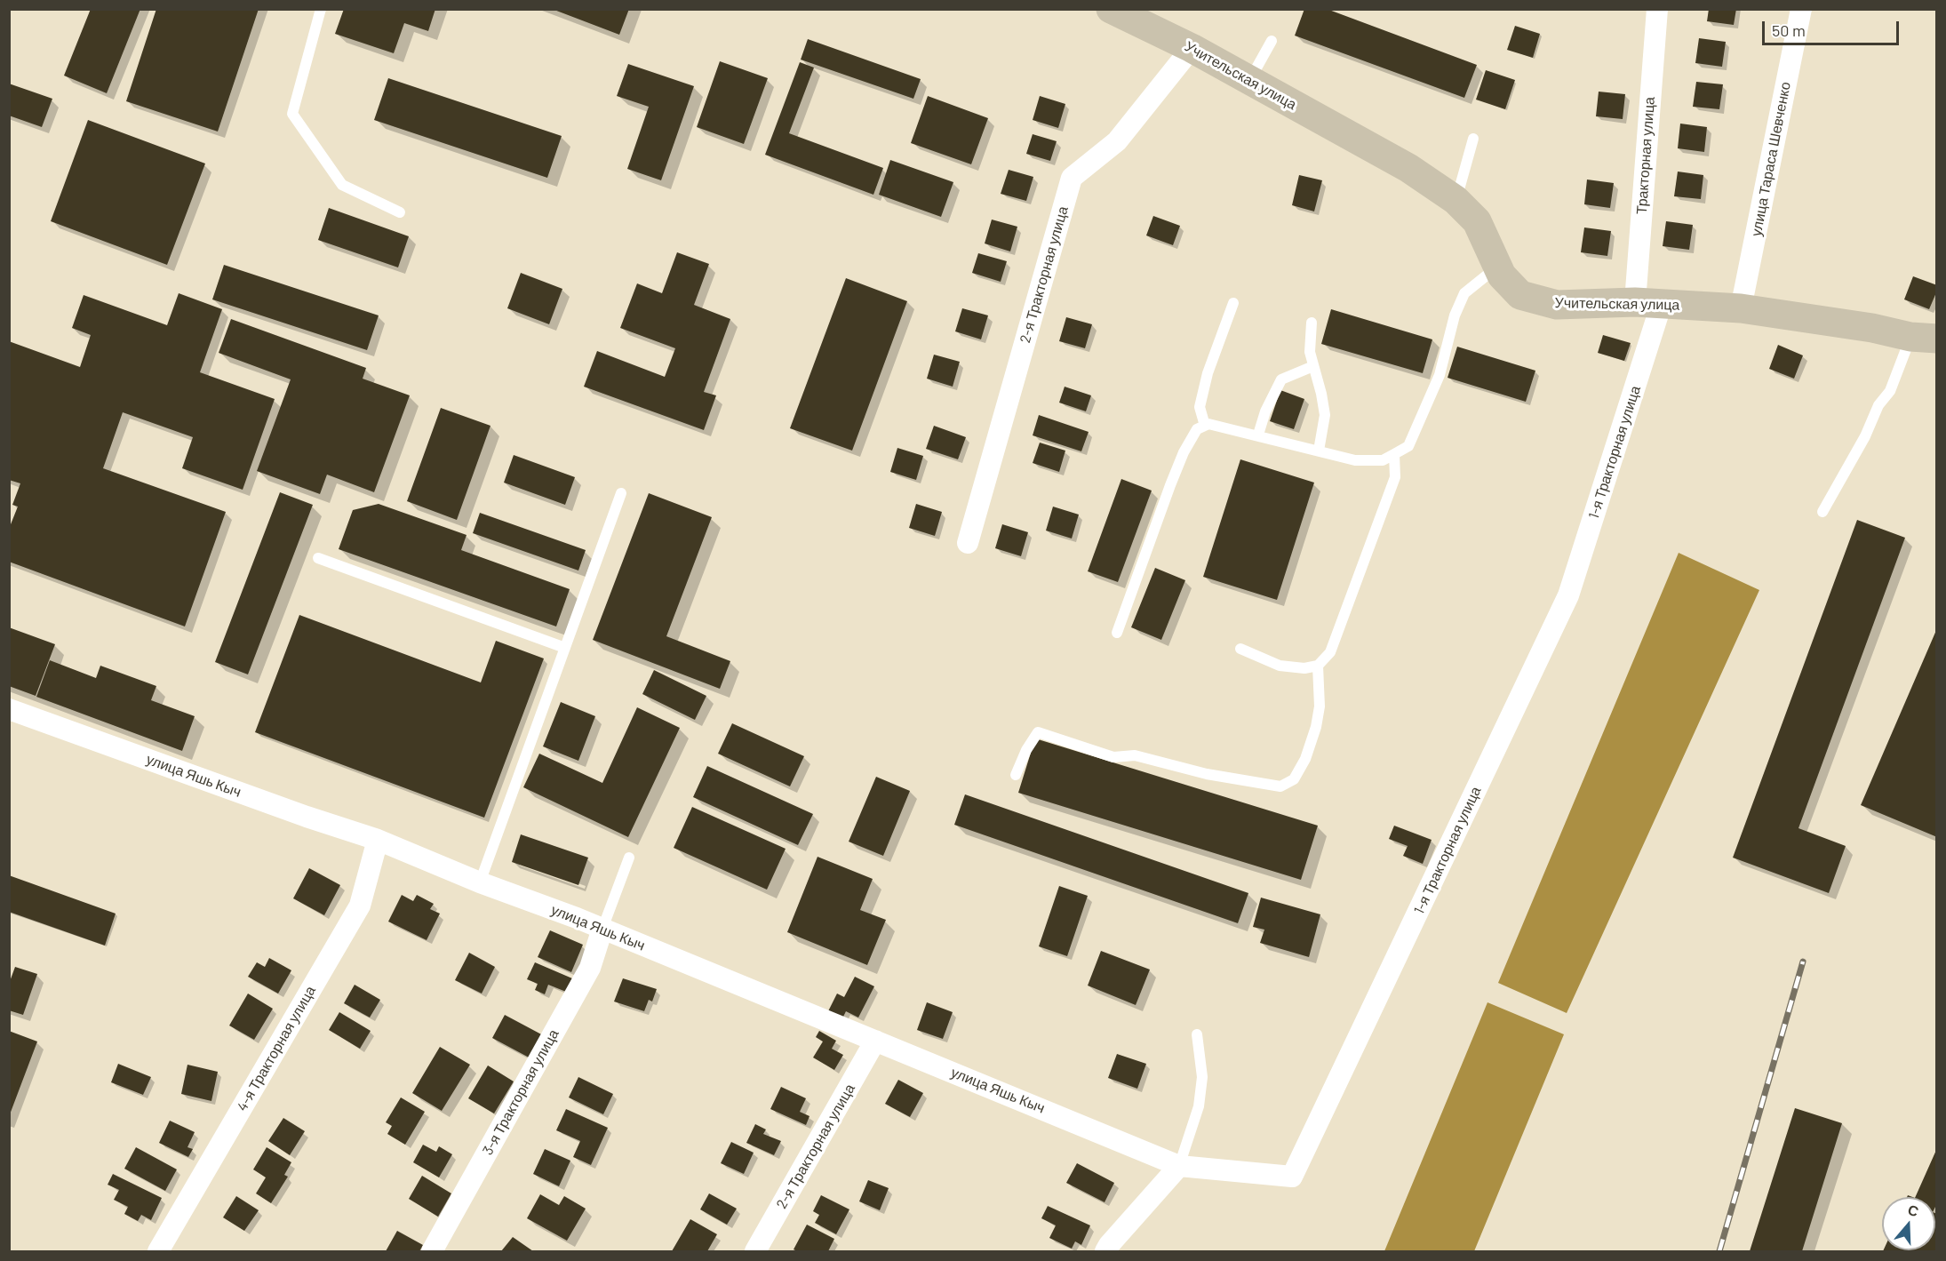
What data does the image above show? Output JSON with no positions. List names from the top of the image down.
{
  "streets": {
    "street": [
      "Учительская улица",
      "Тракторная улица",
      "улица Тараса Шевченко",
      "2-я Тракторная улица",
      "1-я Тракторная улица",
      "улица Яшь Кыч",
      "4-я Тракторная улица",
      "3-я Тракторная улица"
    ]
  },
  "crossings": [
    ["Учительская улица", "Тракторная улица"],
    ["Учительская улица", "улица Тараса Шевченко"],
    ["Учительская улица", "2-я Тракторная улица"],
    ["Учительская улица", "1-я Тракторная улица"],
    ["Тракторная улица", "1-я Тракторная улица"],
    ["2-я Тракторная улица", "улица Яшь Кыч"],
    ["1-я Тракторная улица", "улица Яшь Кыч"],
    ["улица Яшь Кыч", "4-я Тракторная улица"],
    ["улица Яшь Кыч", "3-я Тракторная улица"]
  ],
  "scale_bar": "50 m",
  "north": "top"
}
